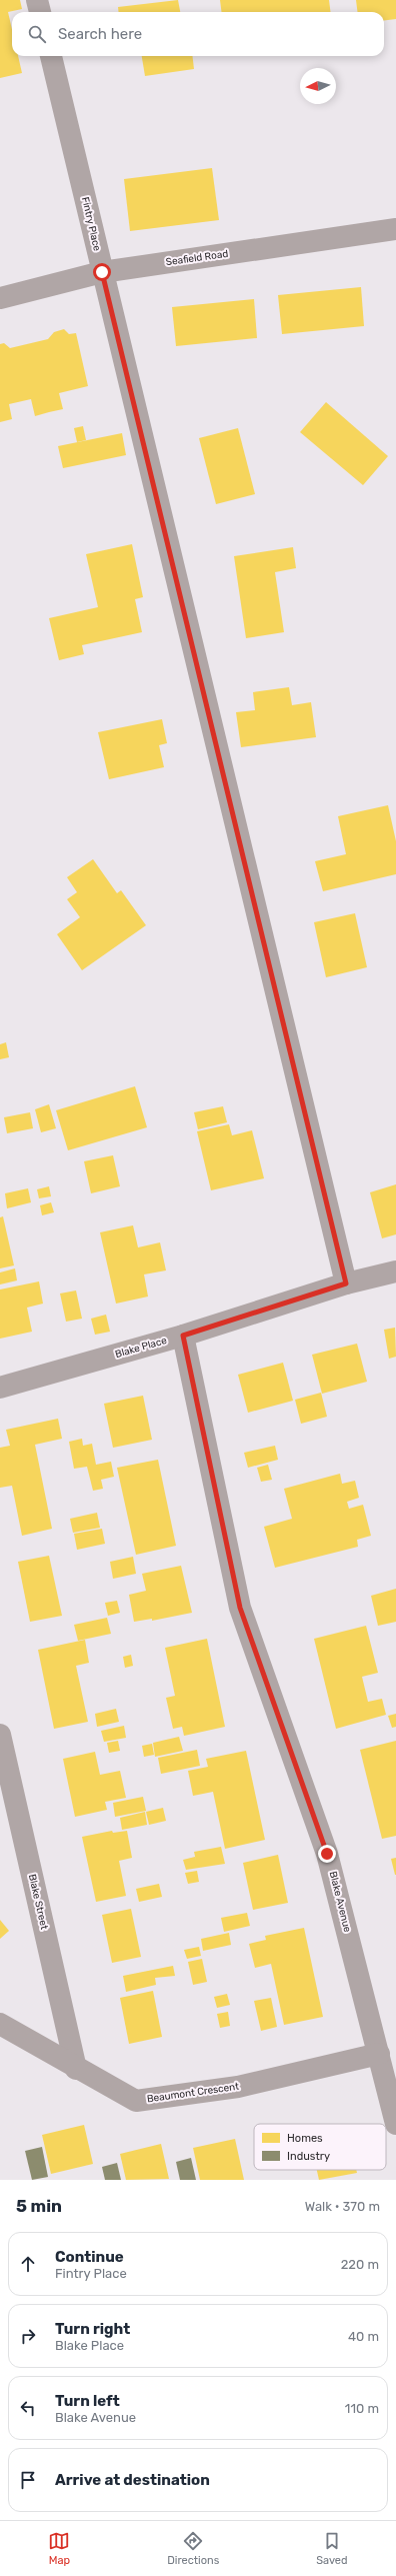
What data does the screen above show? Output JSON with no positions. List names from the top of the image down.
{
  "streets": {
    "street": [
      "Fintry Place",
      "Seafield Road",
      "Blake Place",
      "Blake Street",
      "Blake Avenue",
      "Beaumont Crescent"
    ]
  },
  "crossings": [
    ["Fintry Place", "Seafield Road"],
    ["Fintry Place", "Blake Place"],
    ["Blake Place", "Blake Avenue"],
    ["Blake Street", "Beaumont Crescent"],
    ["Blake Avenue", "Beaumont Crescent"]
  ],
  "legend": ["Homes", "Industry"],
  "north": "left",
  "page": {
    "search": "Search here",
    "heading": ["5 min", "Walk · 370 m"],
    "list": [
      ["Continue", "Fintry Place", "220 m"],
      ["Turn right", "Blake Place", "40 m"],
      ["Turn left", "Blake Avenue", "110 m"],
      "Arrive at destination"
    ],
    "nav": ["Map", "Directions", "Saved"]
  }
}
